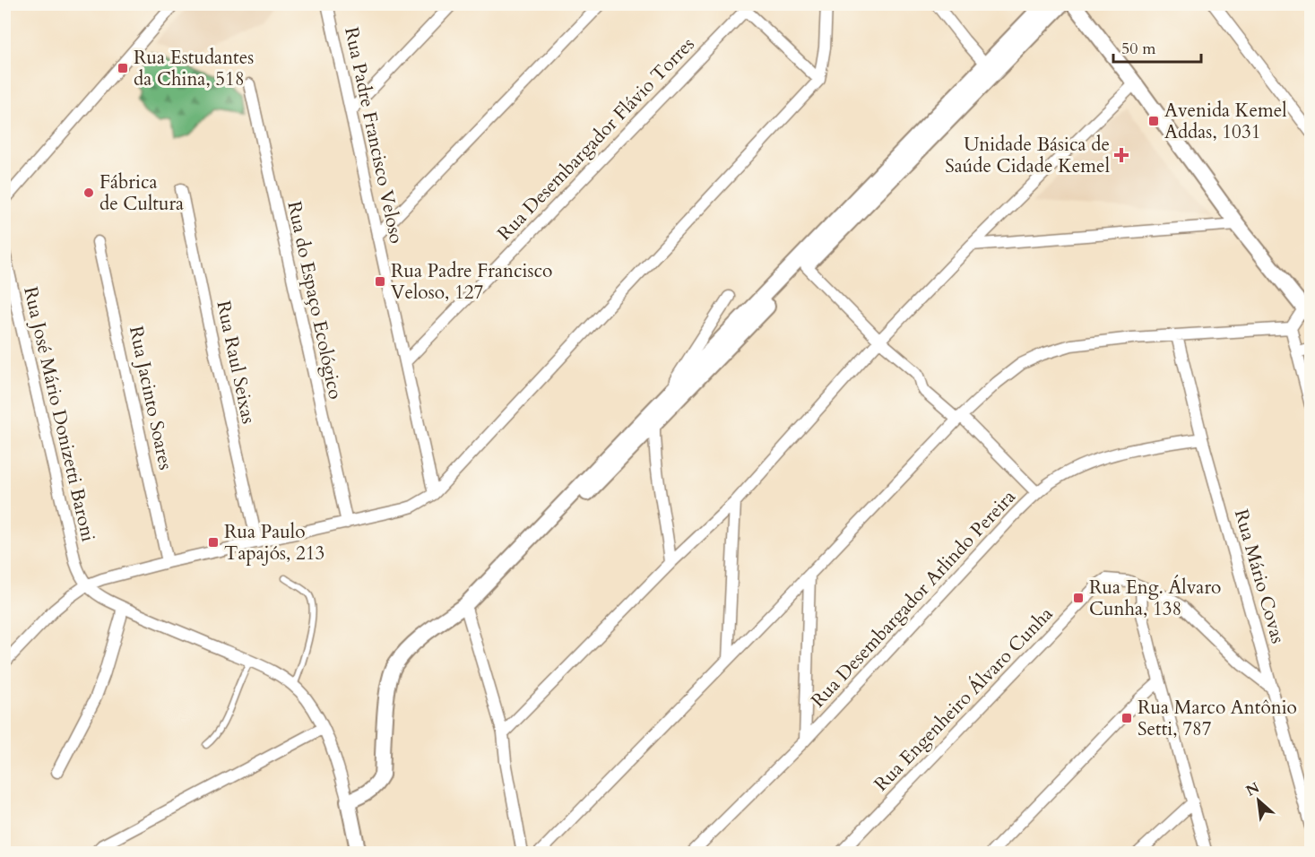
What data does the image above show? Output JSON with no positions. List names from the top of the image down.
{
  "streets": {
    "street": [
      "Rua Padre Francisco Veloso",
      "Rua Desembargador Flávio Torres",
      "Rua do Espaço Ecológico",
      "Rua Raul Seixas",
      "Rua Jacinto Soares",
      "Rua José Mário Donizetti Baroni",
      "Rua Mário Covas",
      "Rua Desembargador Arlindo Pereira",
      "Rua Engenheiro Álvaro Cunha"
    ]
  },
  "crossings": [
    ["Rua Padre Francisco Veloso", "Rua Desembargador Flávio Torres"],
    ["Rua Mário Covas", "Rua Desembargador Arlindo Pereira"],
    ["Rua Mário Covas", "Rua Engenheiro Álvaro Cunha"]
  ],
  "places": {
    "transit": [
      "Rua Estudantes da China, 518",
      "Avenida Kemel Addas, 1031",
      "Rua Padre Francisco Veloso, 127",
      "Rua Paulo Tapajós, 213",
      "Rua Eng. Álvaro Cunha, 138",
      "Rua Marco Antônio Setti, 787"
    ],
    "health": ["Unidade Básica de Saúde Cidade Kemel"],
    "other": ["Fábrica de Cultura"]
  },
  "scale_bar": "50 m",
  "north": "top left"
}
